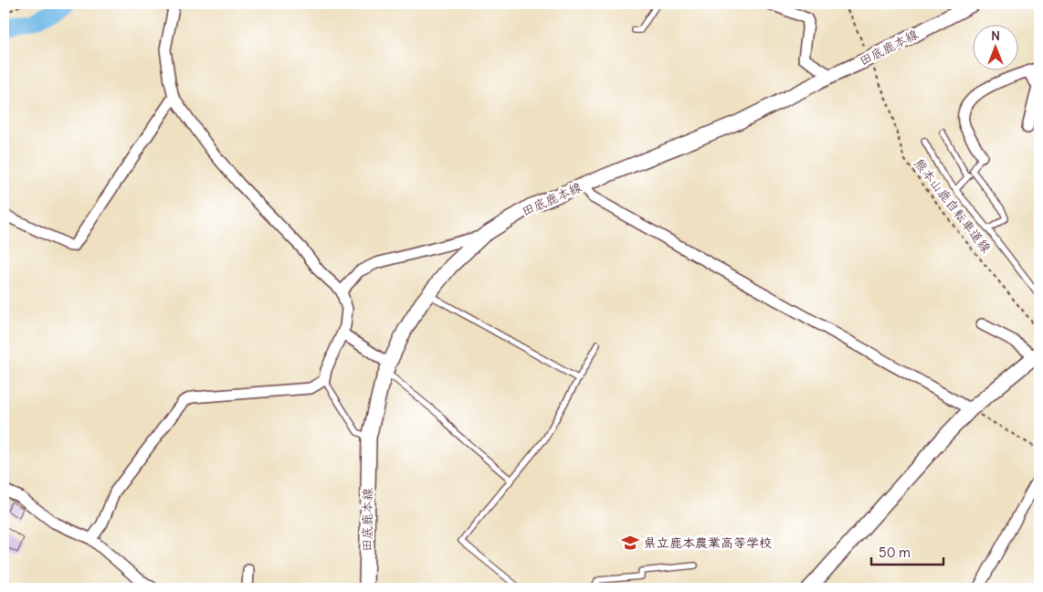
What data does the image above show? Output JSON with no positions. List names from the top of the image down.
{
  "streets": {
    "main road": ["田底鹿本線"],
    "path": ["熊本山鹿自転車道線"]
  },
  "crossings": [
    ["田底鹿本線", "熊本山鹿自転車道線"]
  ],
  "places": {
    "school or university": ["県立鹿本農業高等学校"]
  },
  "scale_bar": "50 m",
  "north": "top"
}
